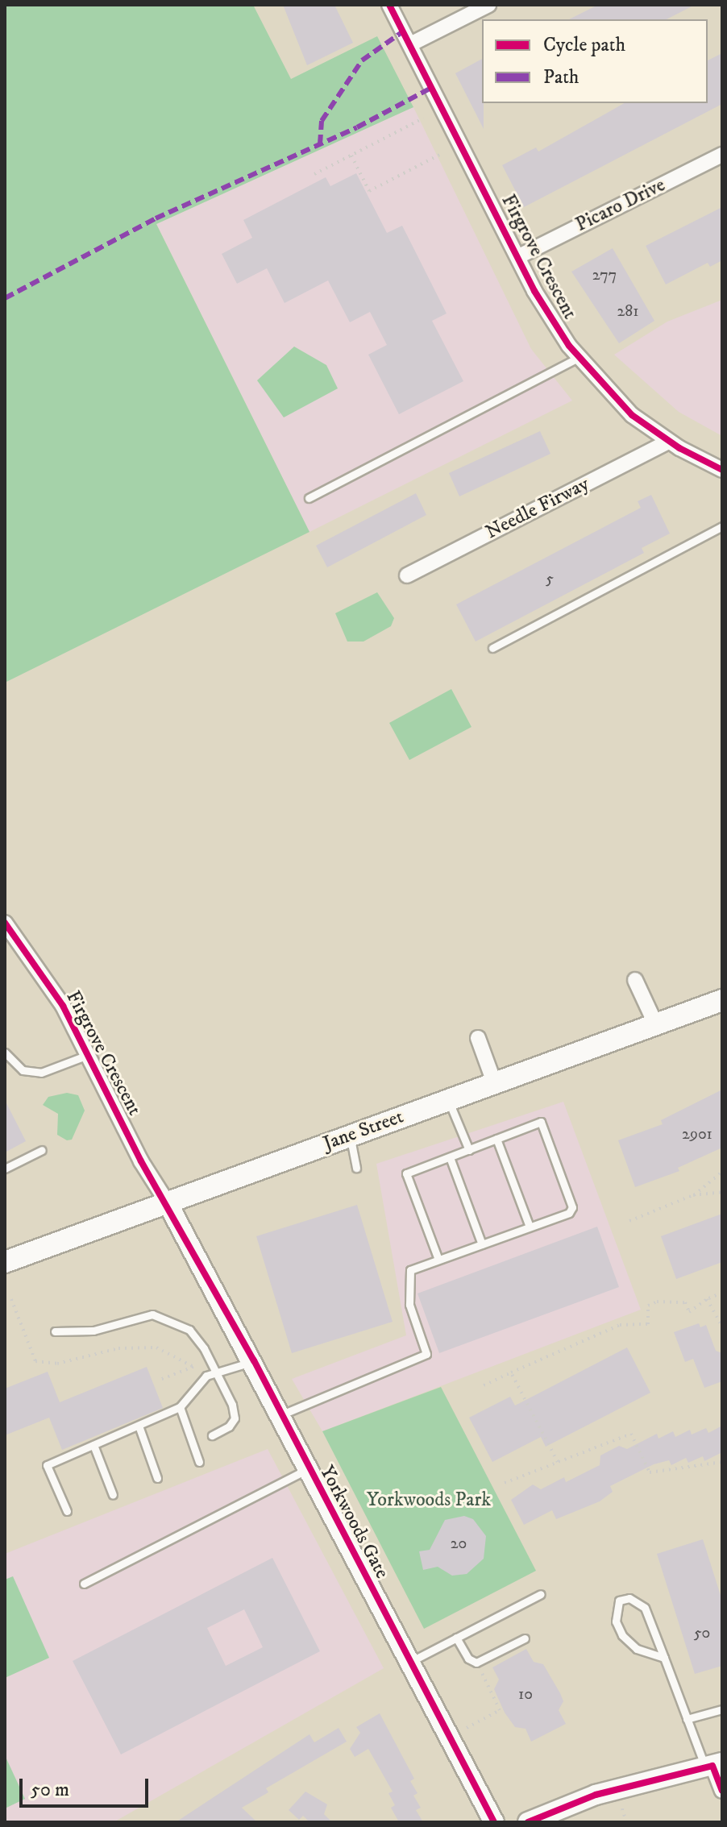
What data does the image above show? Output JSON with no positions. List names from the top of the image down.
{
  "streets": {
    "main road": ["Jane Street"],
    "street": [
      "Picaro Drive",
      "Firgrove Crescent",
      "Needle Firway",
      "Yorkwoods Gate"
    ]
  },
  "crossings": [
    ["Picaro Drive", "Firgrove Crescent"],
    ["Firgrove Crescent", "Needle Firway"],
    ["Firgrove Crescent", "Jane Street"],
    ["Firgrove Crescent", "Yorkwoods Gate"],
    ["Jane Street", "Yorkwoods Gate"]
  ],
  "parks": ["Yorkwoods Park"],
  "house_numbers": [
    "277",
    "281",
    "5",
    "2901",
    "20",
    "50",
    "10"
  ],
  "legend": ["Cycle path", "Path"],
  "scale_bar": "50 m"
}
